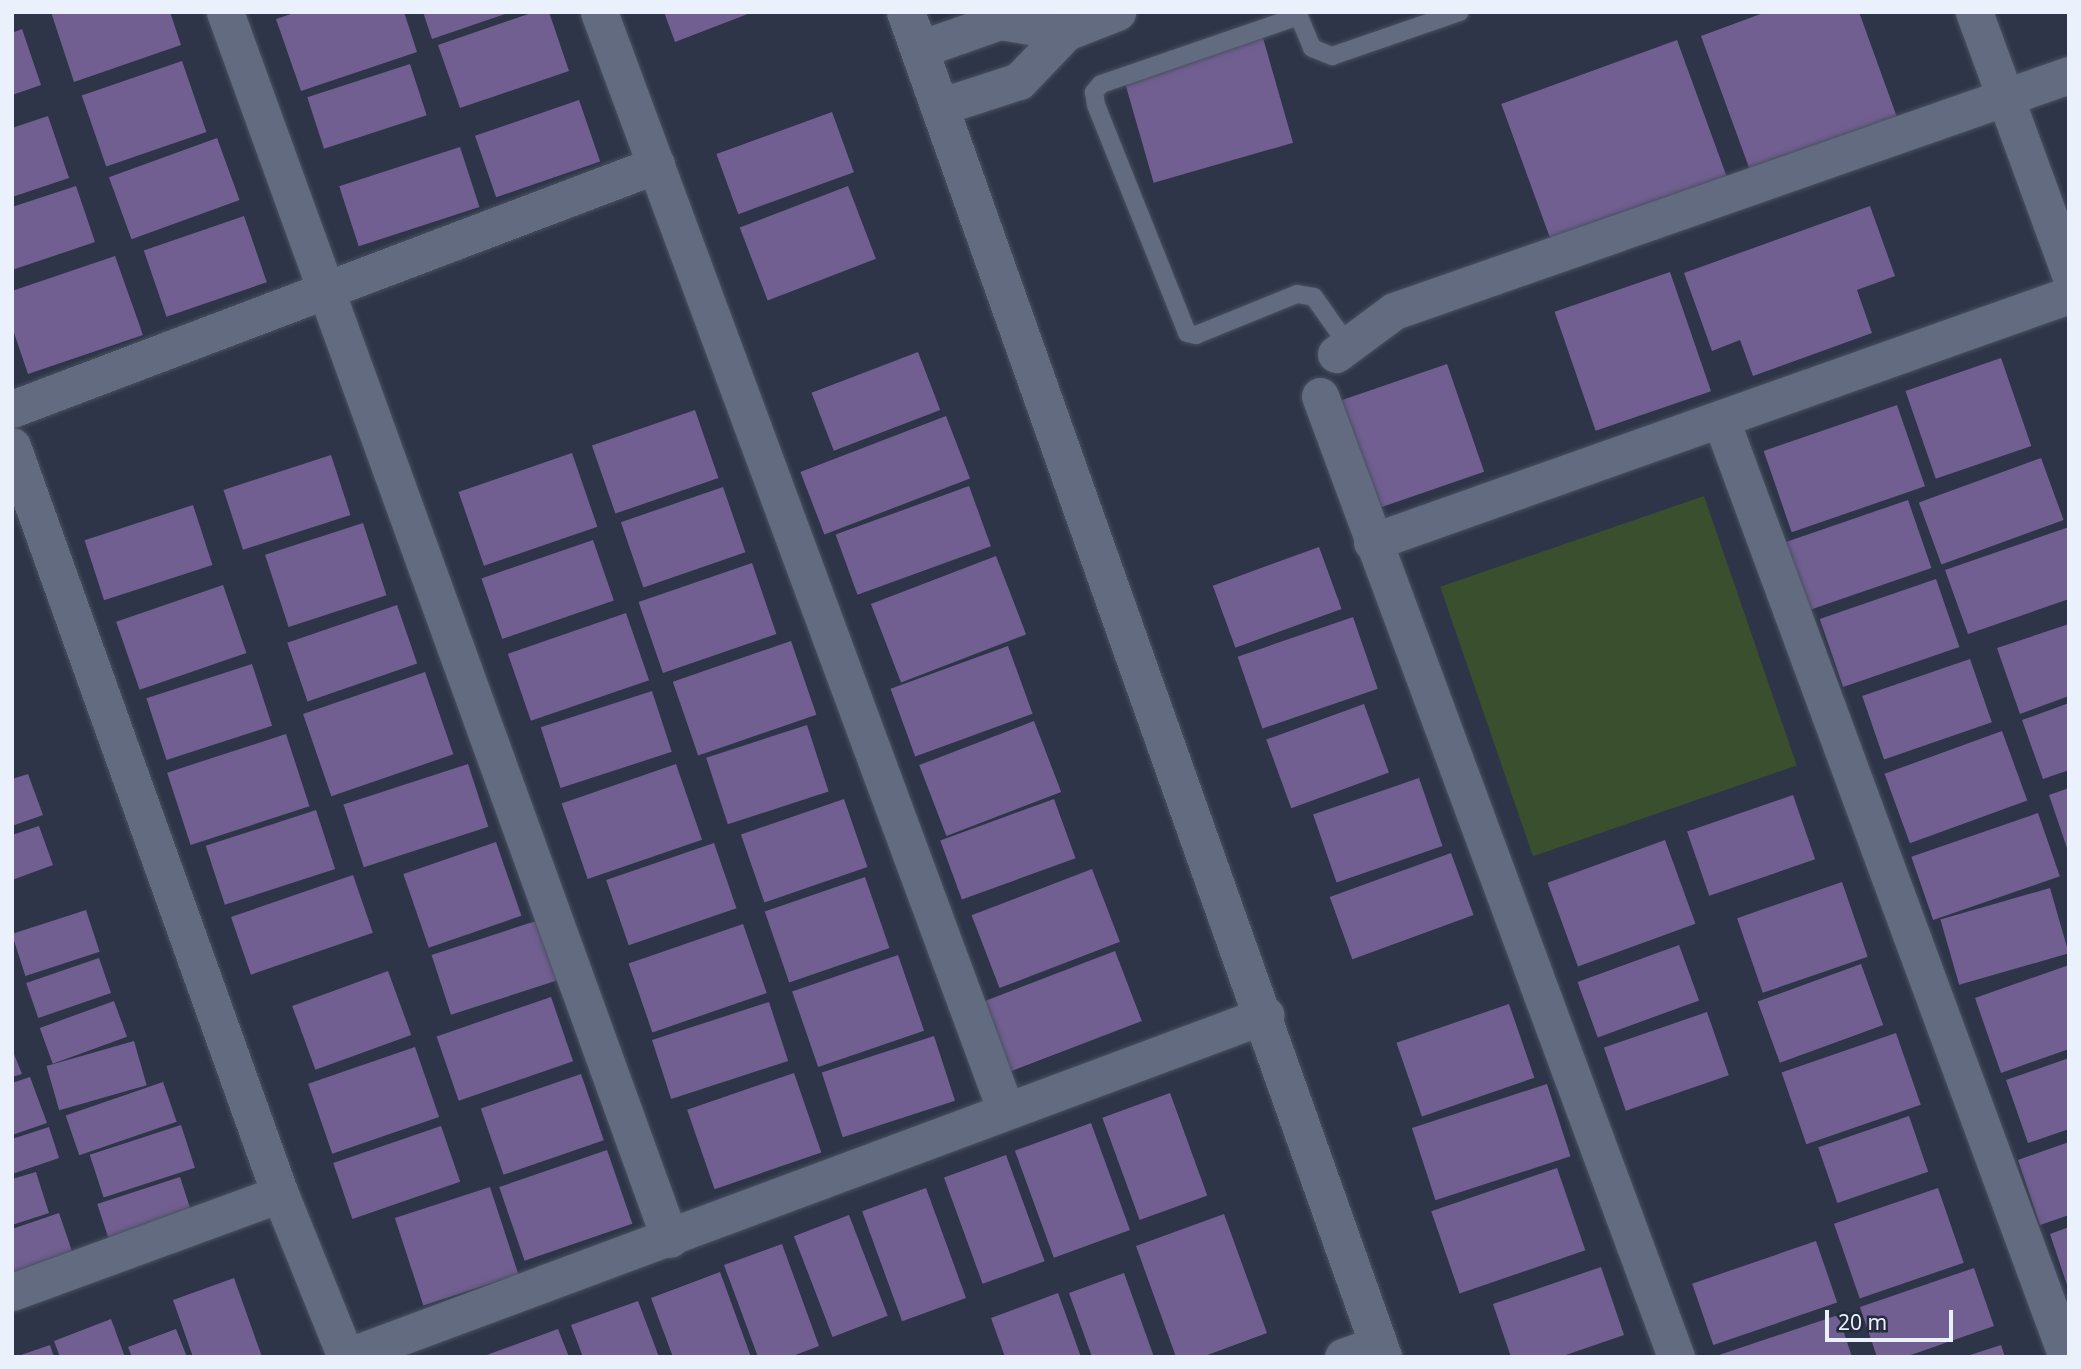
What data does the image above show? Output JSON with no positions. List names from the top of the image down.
{
  "scale_bar": "20 m"
}
